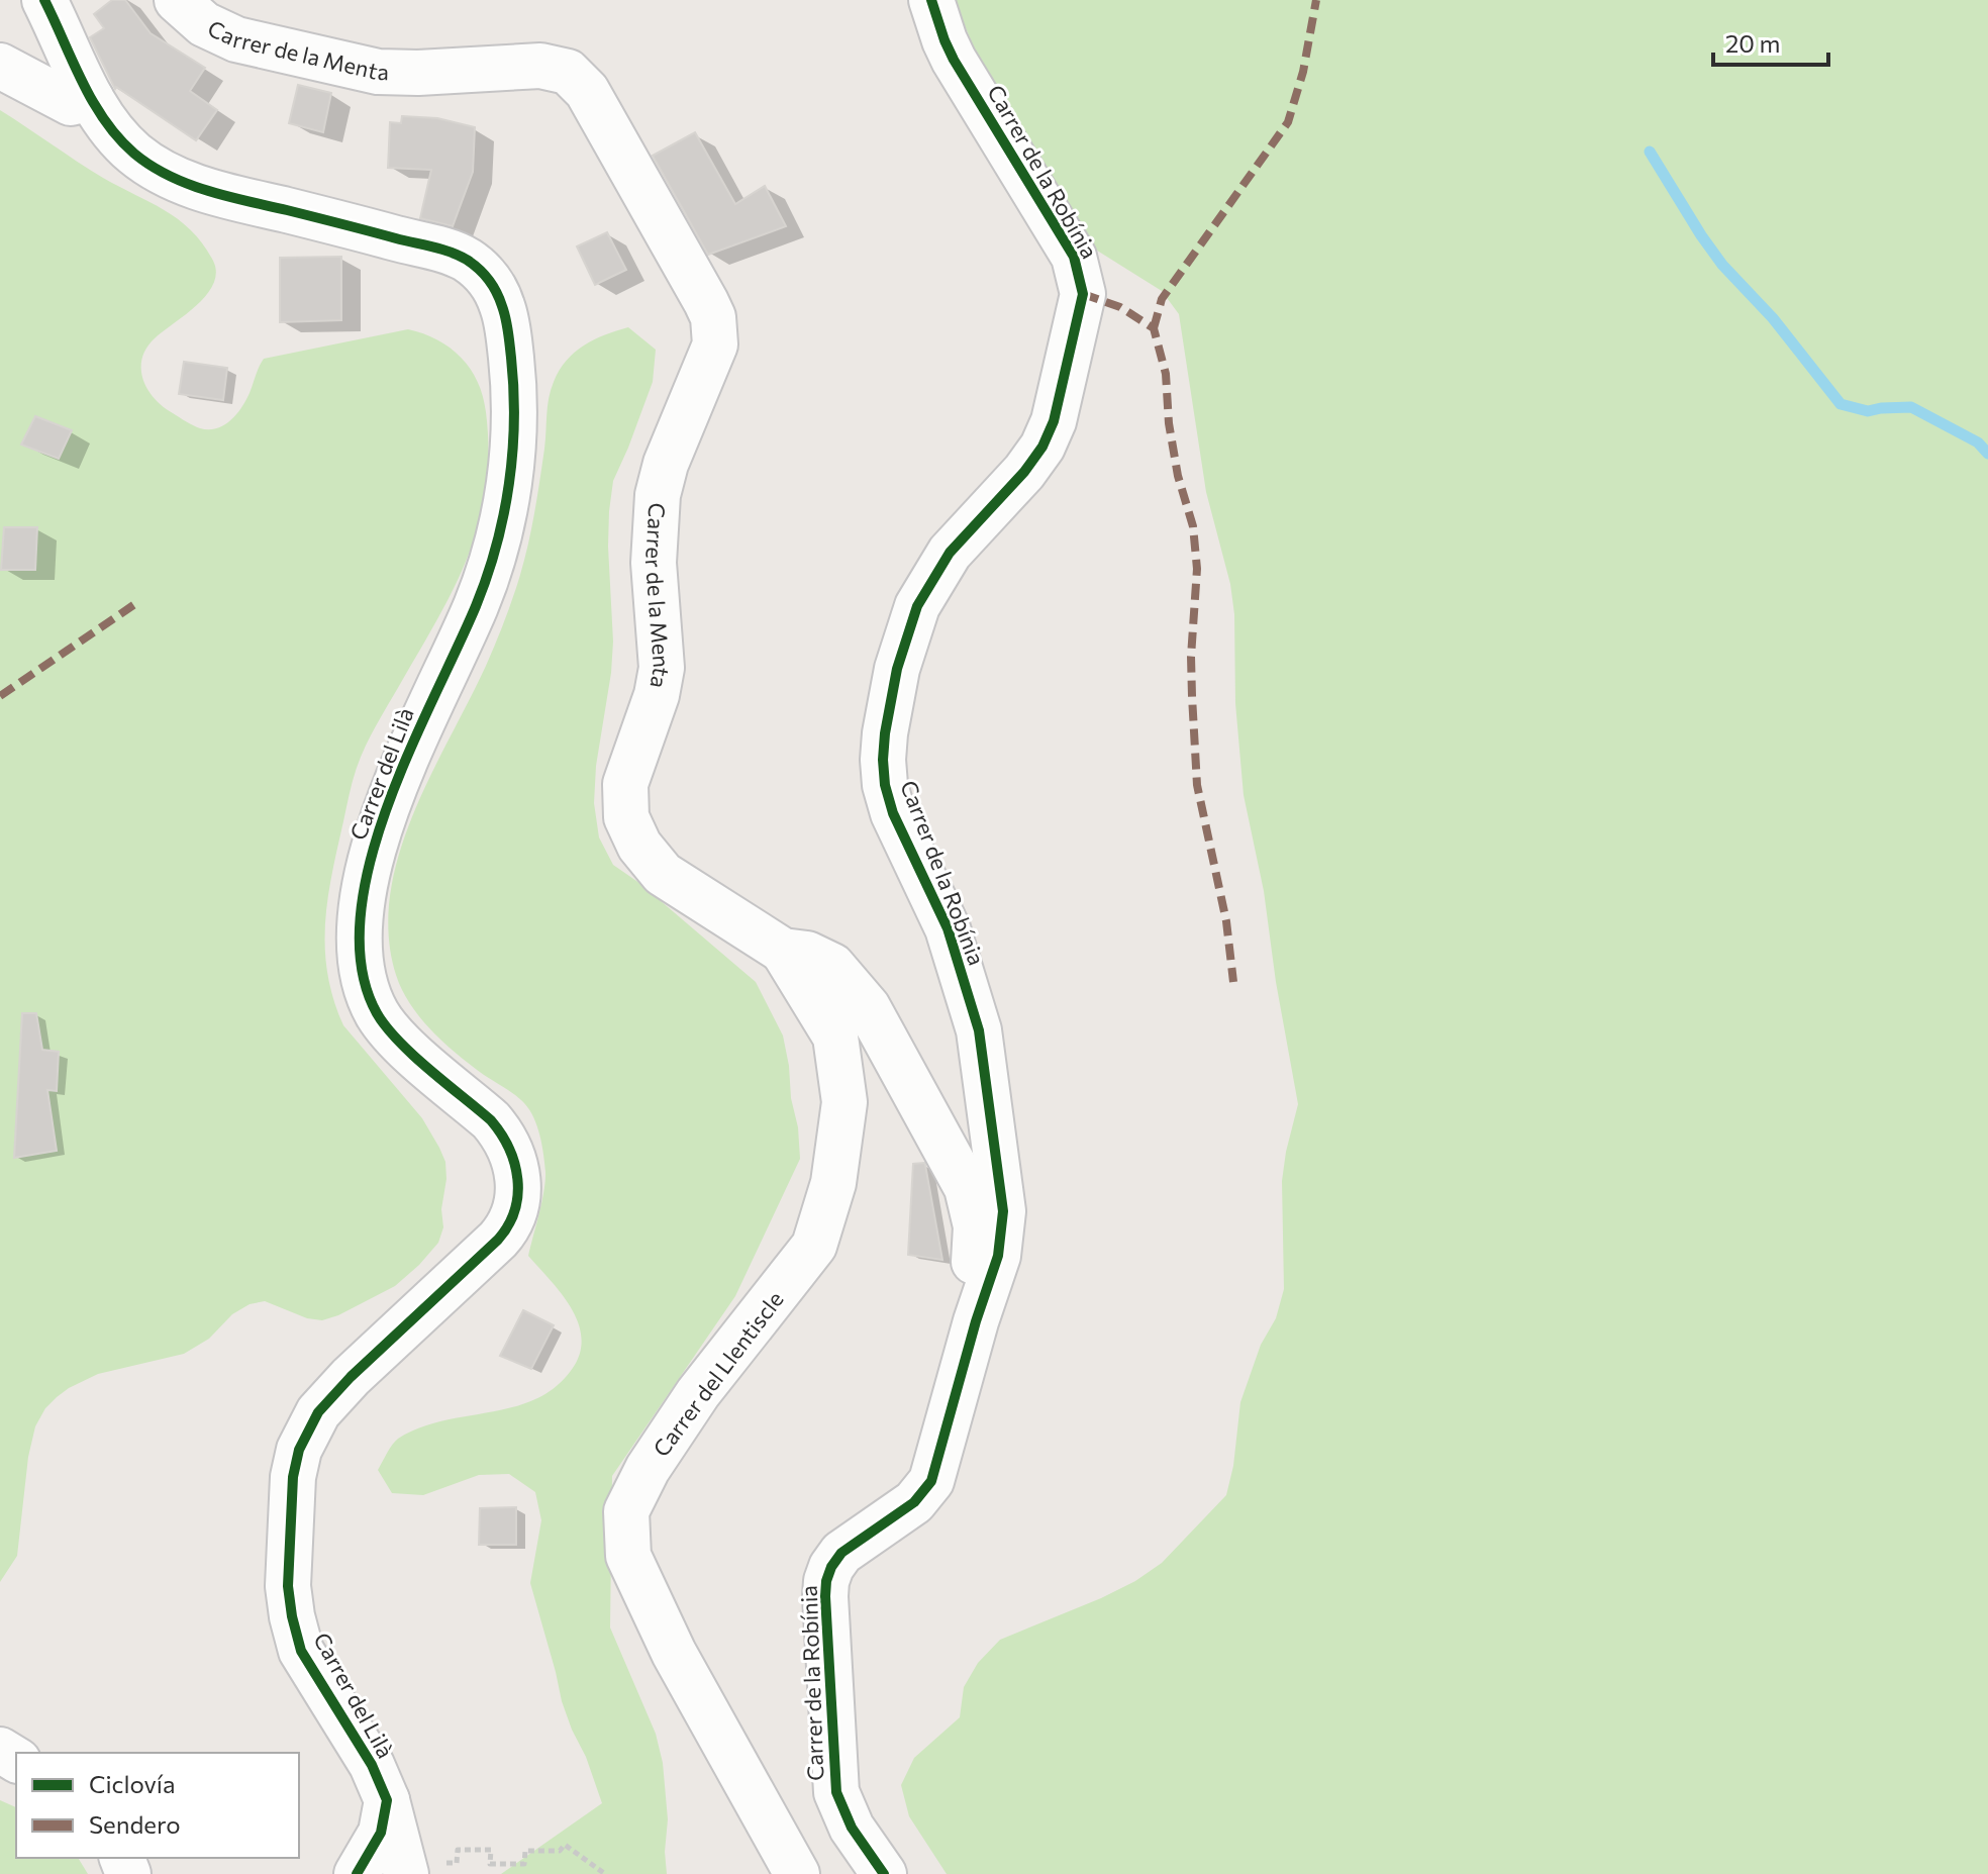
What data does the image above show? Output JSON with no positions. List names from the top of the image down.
{
  "streets": {
    "street": [
      "Carrer de la Menta",
      "Carrer de la Robínia",
      "Carrer del Lilà",
      "Carrer del Llentiscle"
    ]
  },
  "crossings": [
    ["Carrer de la Menta", "Carrer de la Robínia"],
    ["Carrer de la Menta", "Carrer del Llentiscle"]
  ],
  "legend": ["Ciclovía", "Sendero"],
  "scale_bar": "20 m"
}
